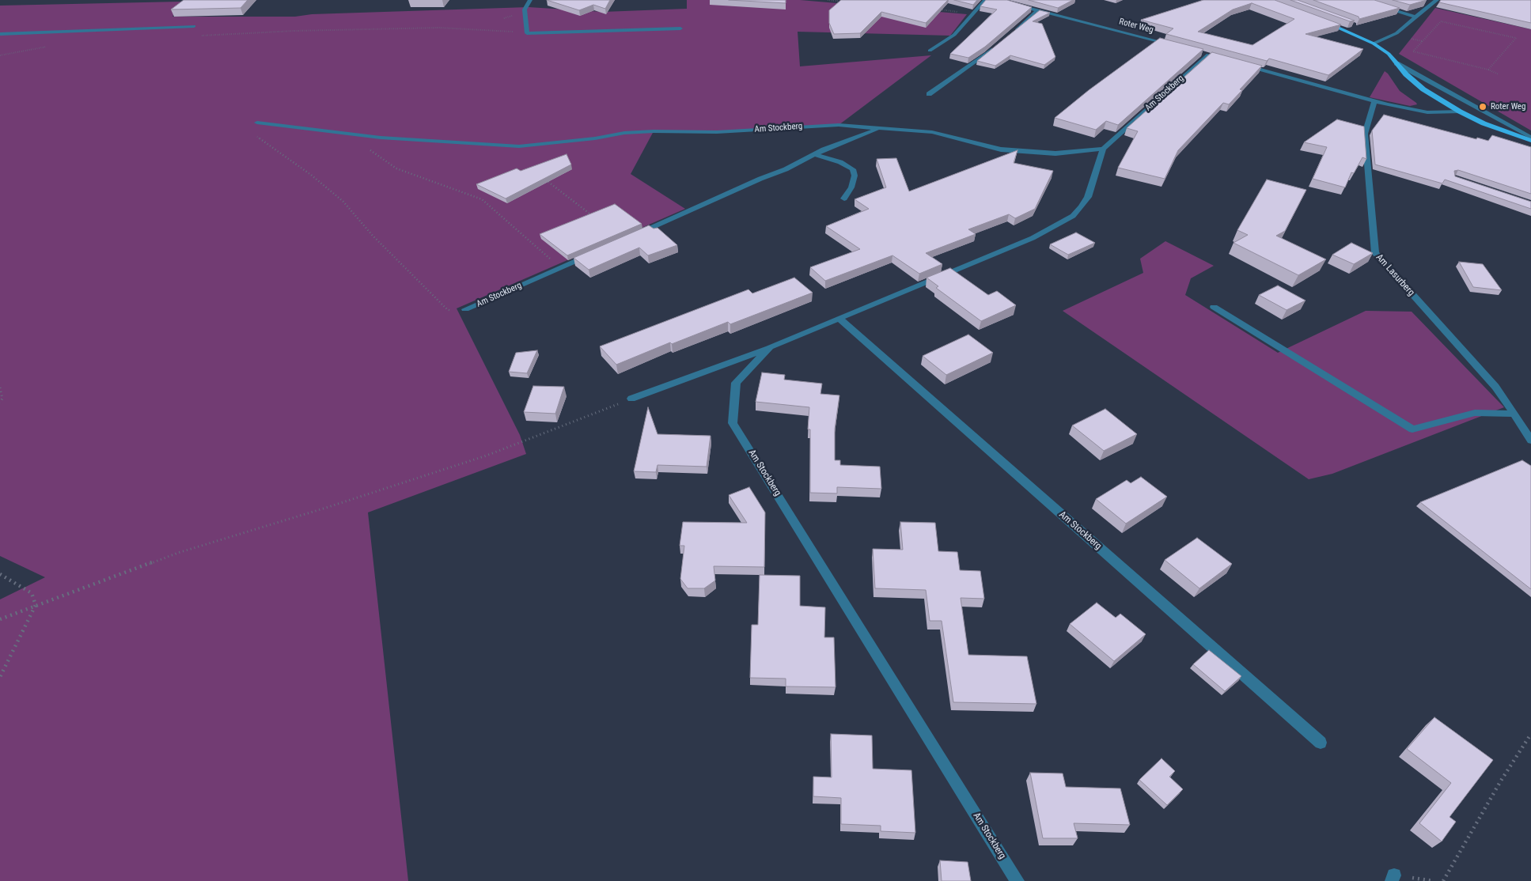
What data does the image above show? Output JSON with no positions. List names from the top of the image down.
{
  "streets": {
    "street": ["Roter Weg", "Am Stockberg", "Am Lasurberg"]
  },
  "places": ["Roter Weg"]
}
